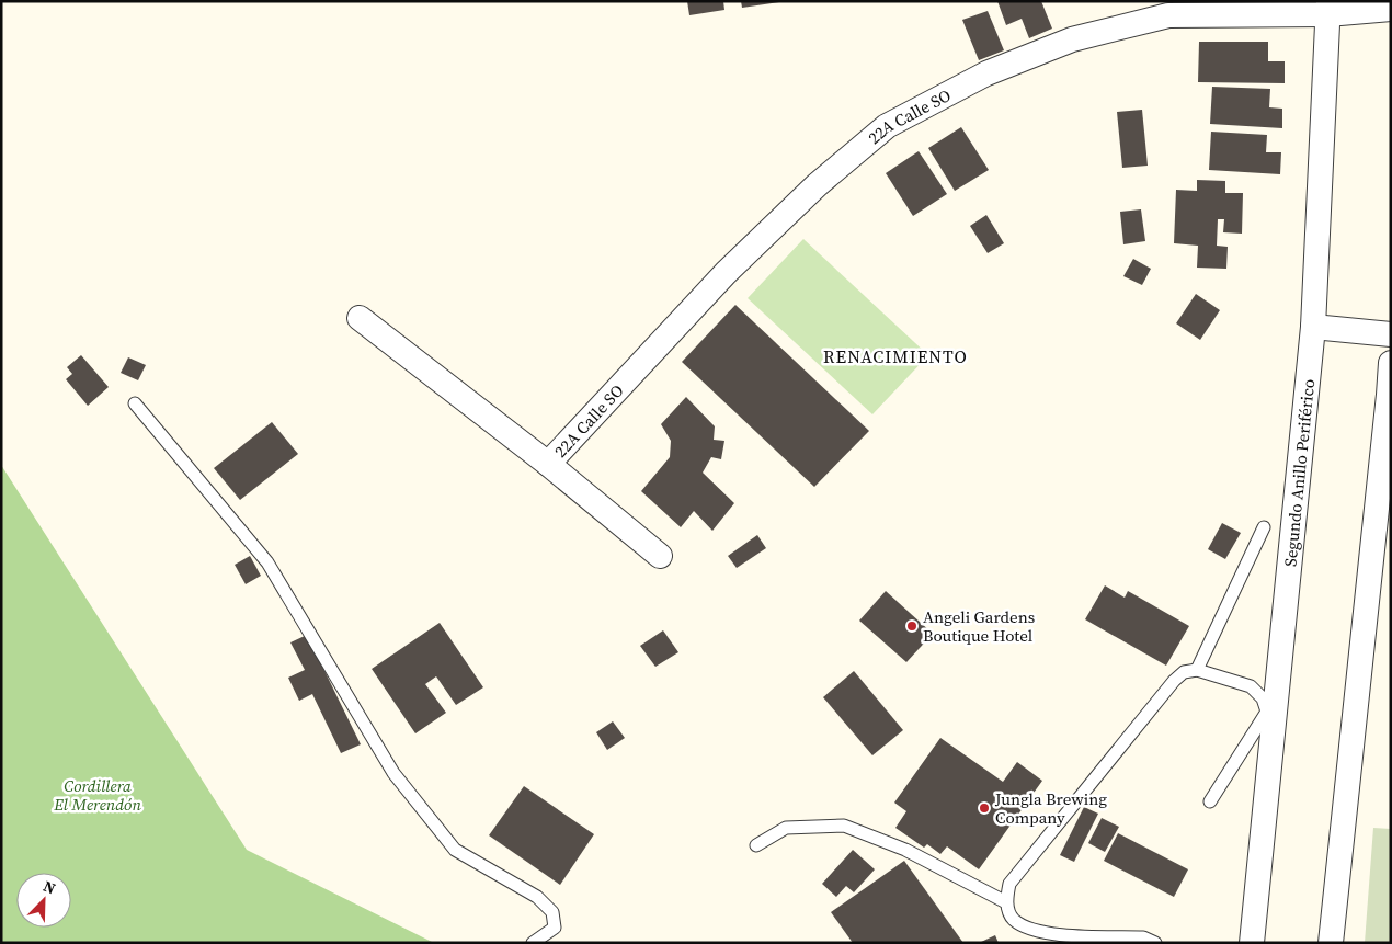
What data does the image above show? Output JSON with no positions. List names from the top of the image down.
{
  "streets": {
    "street": ["22A Calle SO", "Segundo Anillo Periférico"]
  },
  "crossings": [
    ["22A Calle SO", "Segundo Anillo Periférico"]
  ],
  "districts": ["RENACIMIENTO"],
  "parks": ["Cordillera El Merendón"],
  "places": ["Angeli Gardens Boutique Hotel", "Jungla Brewing Company"],
  "north": "top right"
}
